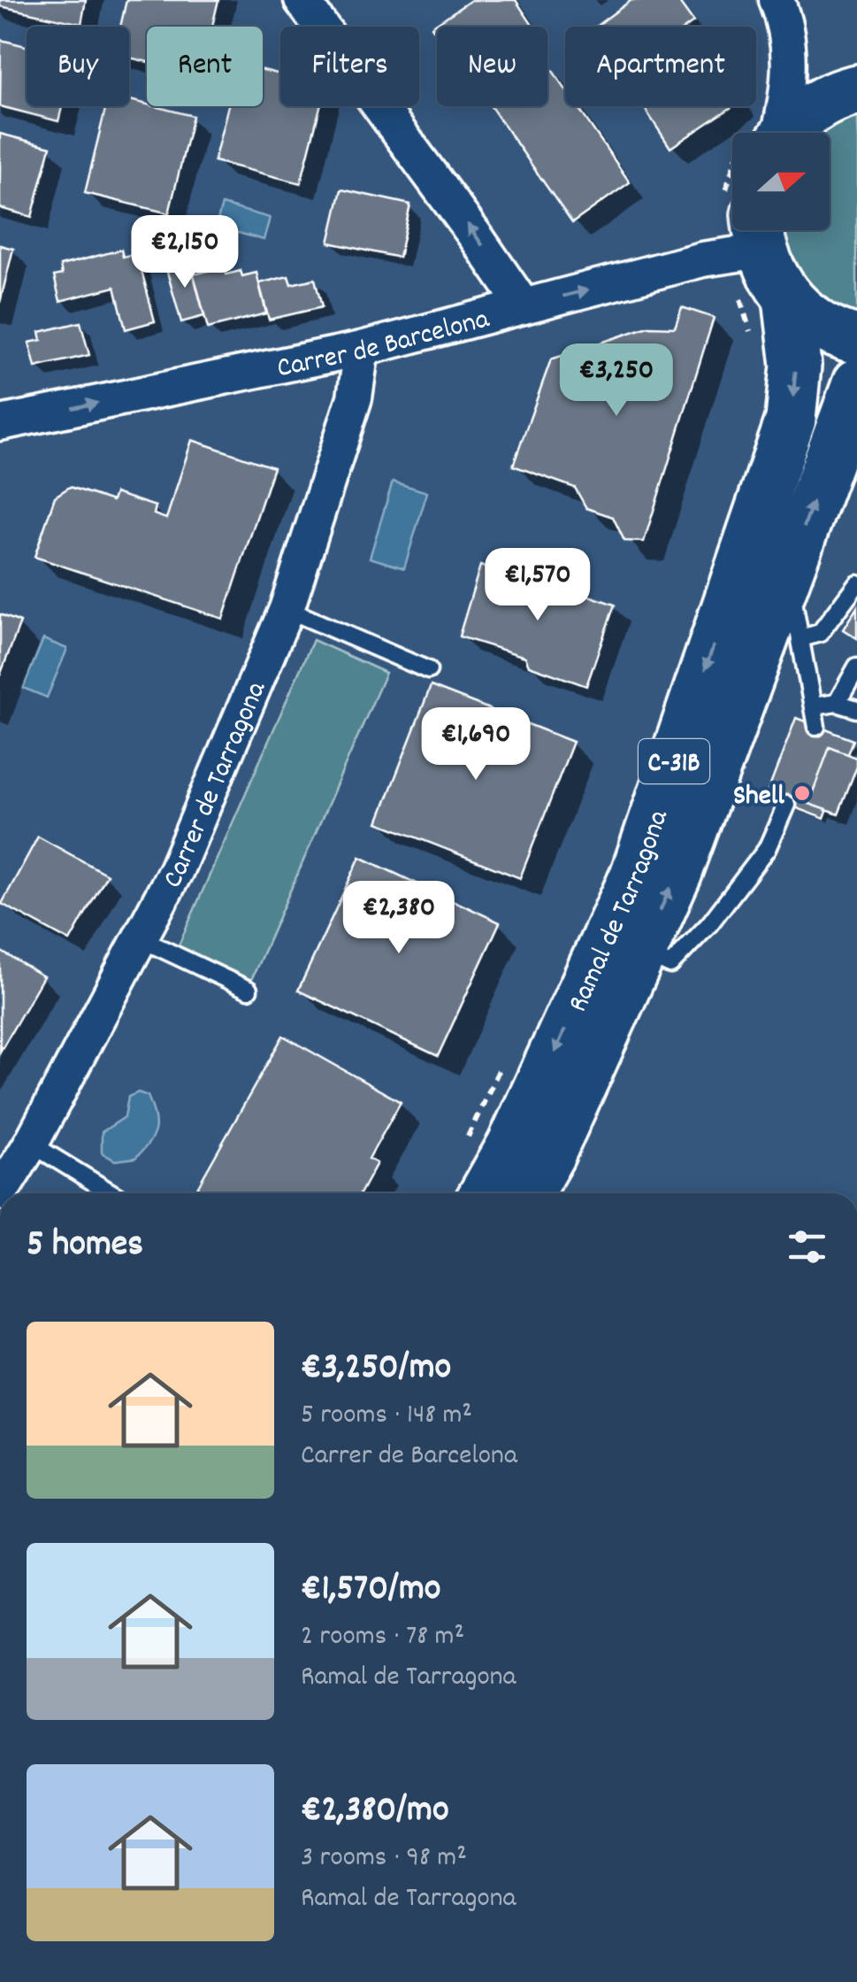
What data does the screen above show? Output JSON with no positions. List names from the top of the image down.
{
  "streets": {
    "main road": ["C-31B", "Ramal de Tarragona"],
    "street": ["Carrer de Barcelona", "Carrer de Tarragona"]
  },
  "crossings": [
    ["Carrer de Barcelona", "Carrer de Tarragona"],
    ["C-31B", "Ramal de Tarragona"]
  ],
  "one_way": ["Carrer de Barcelona"],
  "places": ["Shell"],
  "north": "right",
  "page": {
    "chip": [
      "Buy",
      "Rent",
      "Filters",
      "New",
      "Apartment"
    ],
    "price": [
      "€2,150",
      "€3,250",
      "€1,570",
      "€1,690",
      "€2,380"
    ],
    "heading": "5 homes",
    "list": [
      {
        "name": "€3,250/mo",
        "note": "5 rooms · 148 m² · Carrer de Barcelona"
      },
      {
        "name": "€1,570/mo",
        "note": "2 rooms · 78 m² · Ramal de Tarragona"
      },
      {
        "name": "€2,380/mo",
        "note": "3 rooms · 98 m² · Ramal de Tarragona"
      }
    ]
  }
}
